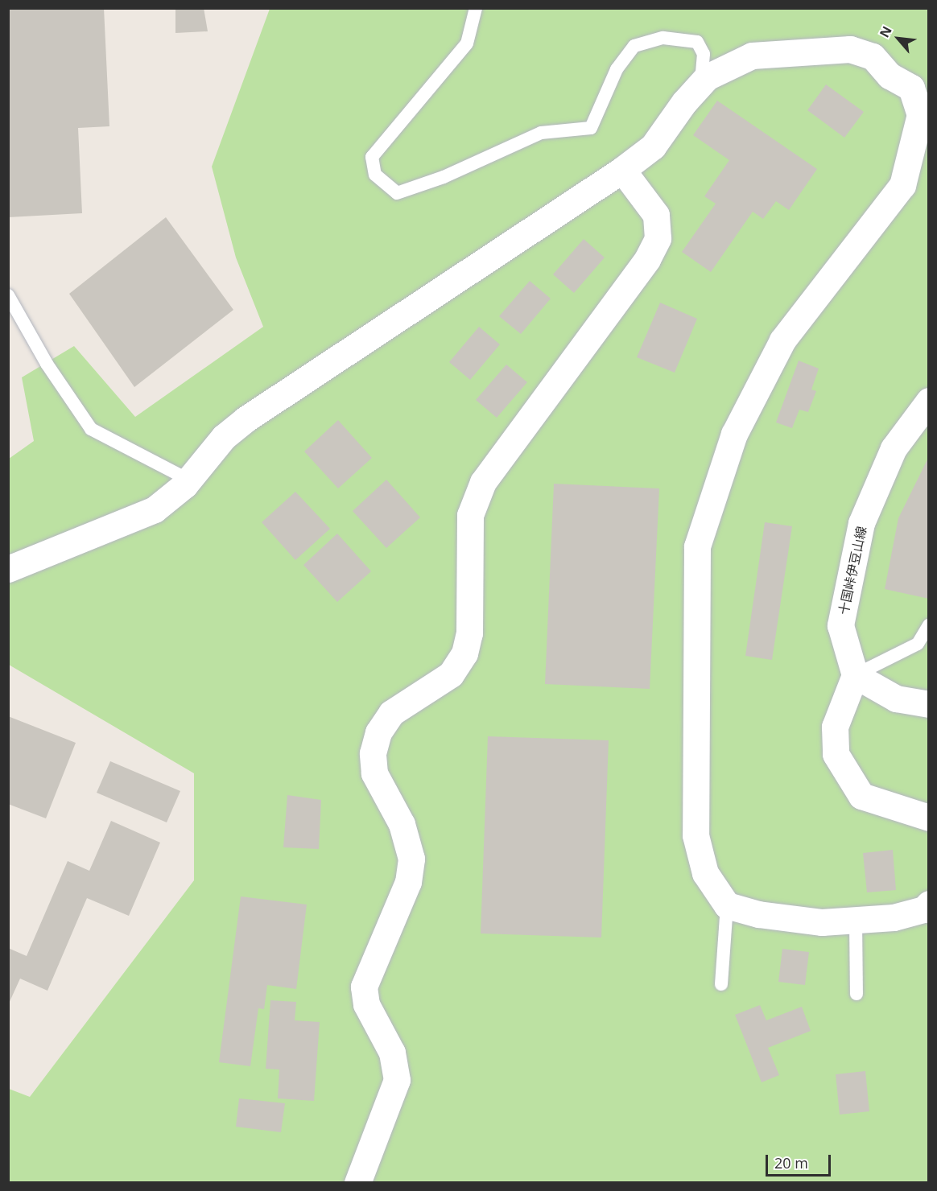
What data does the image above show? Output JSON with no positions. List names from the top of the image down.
{
  "streets": {
    "street": ["十国峠伊豆山線"]
  },
  "scale_bar": "20 m",
  "north": "top left"
}
